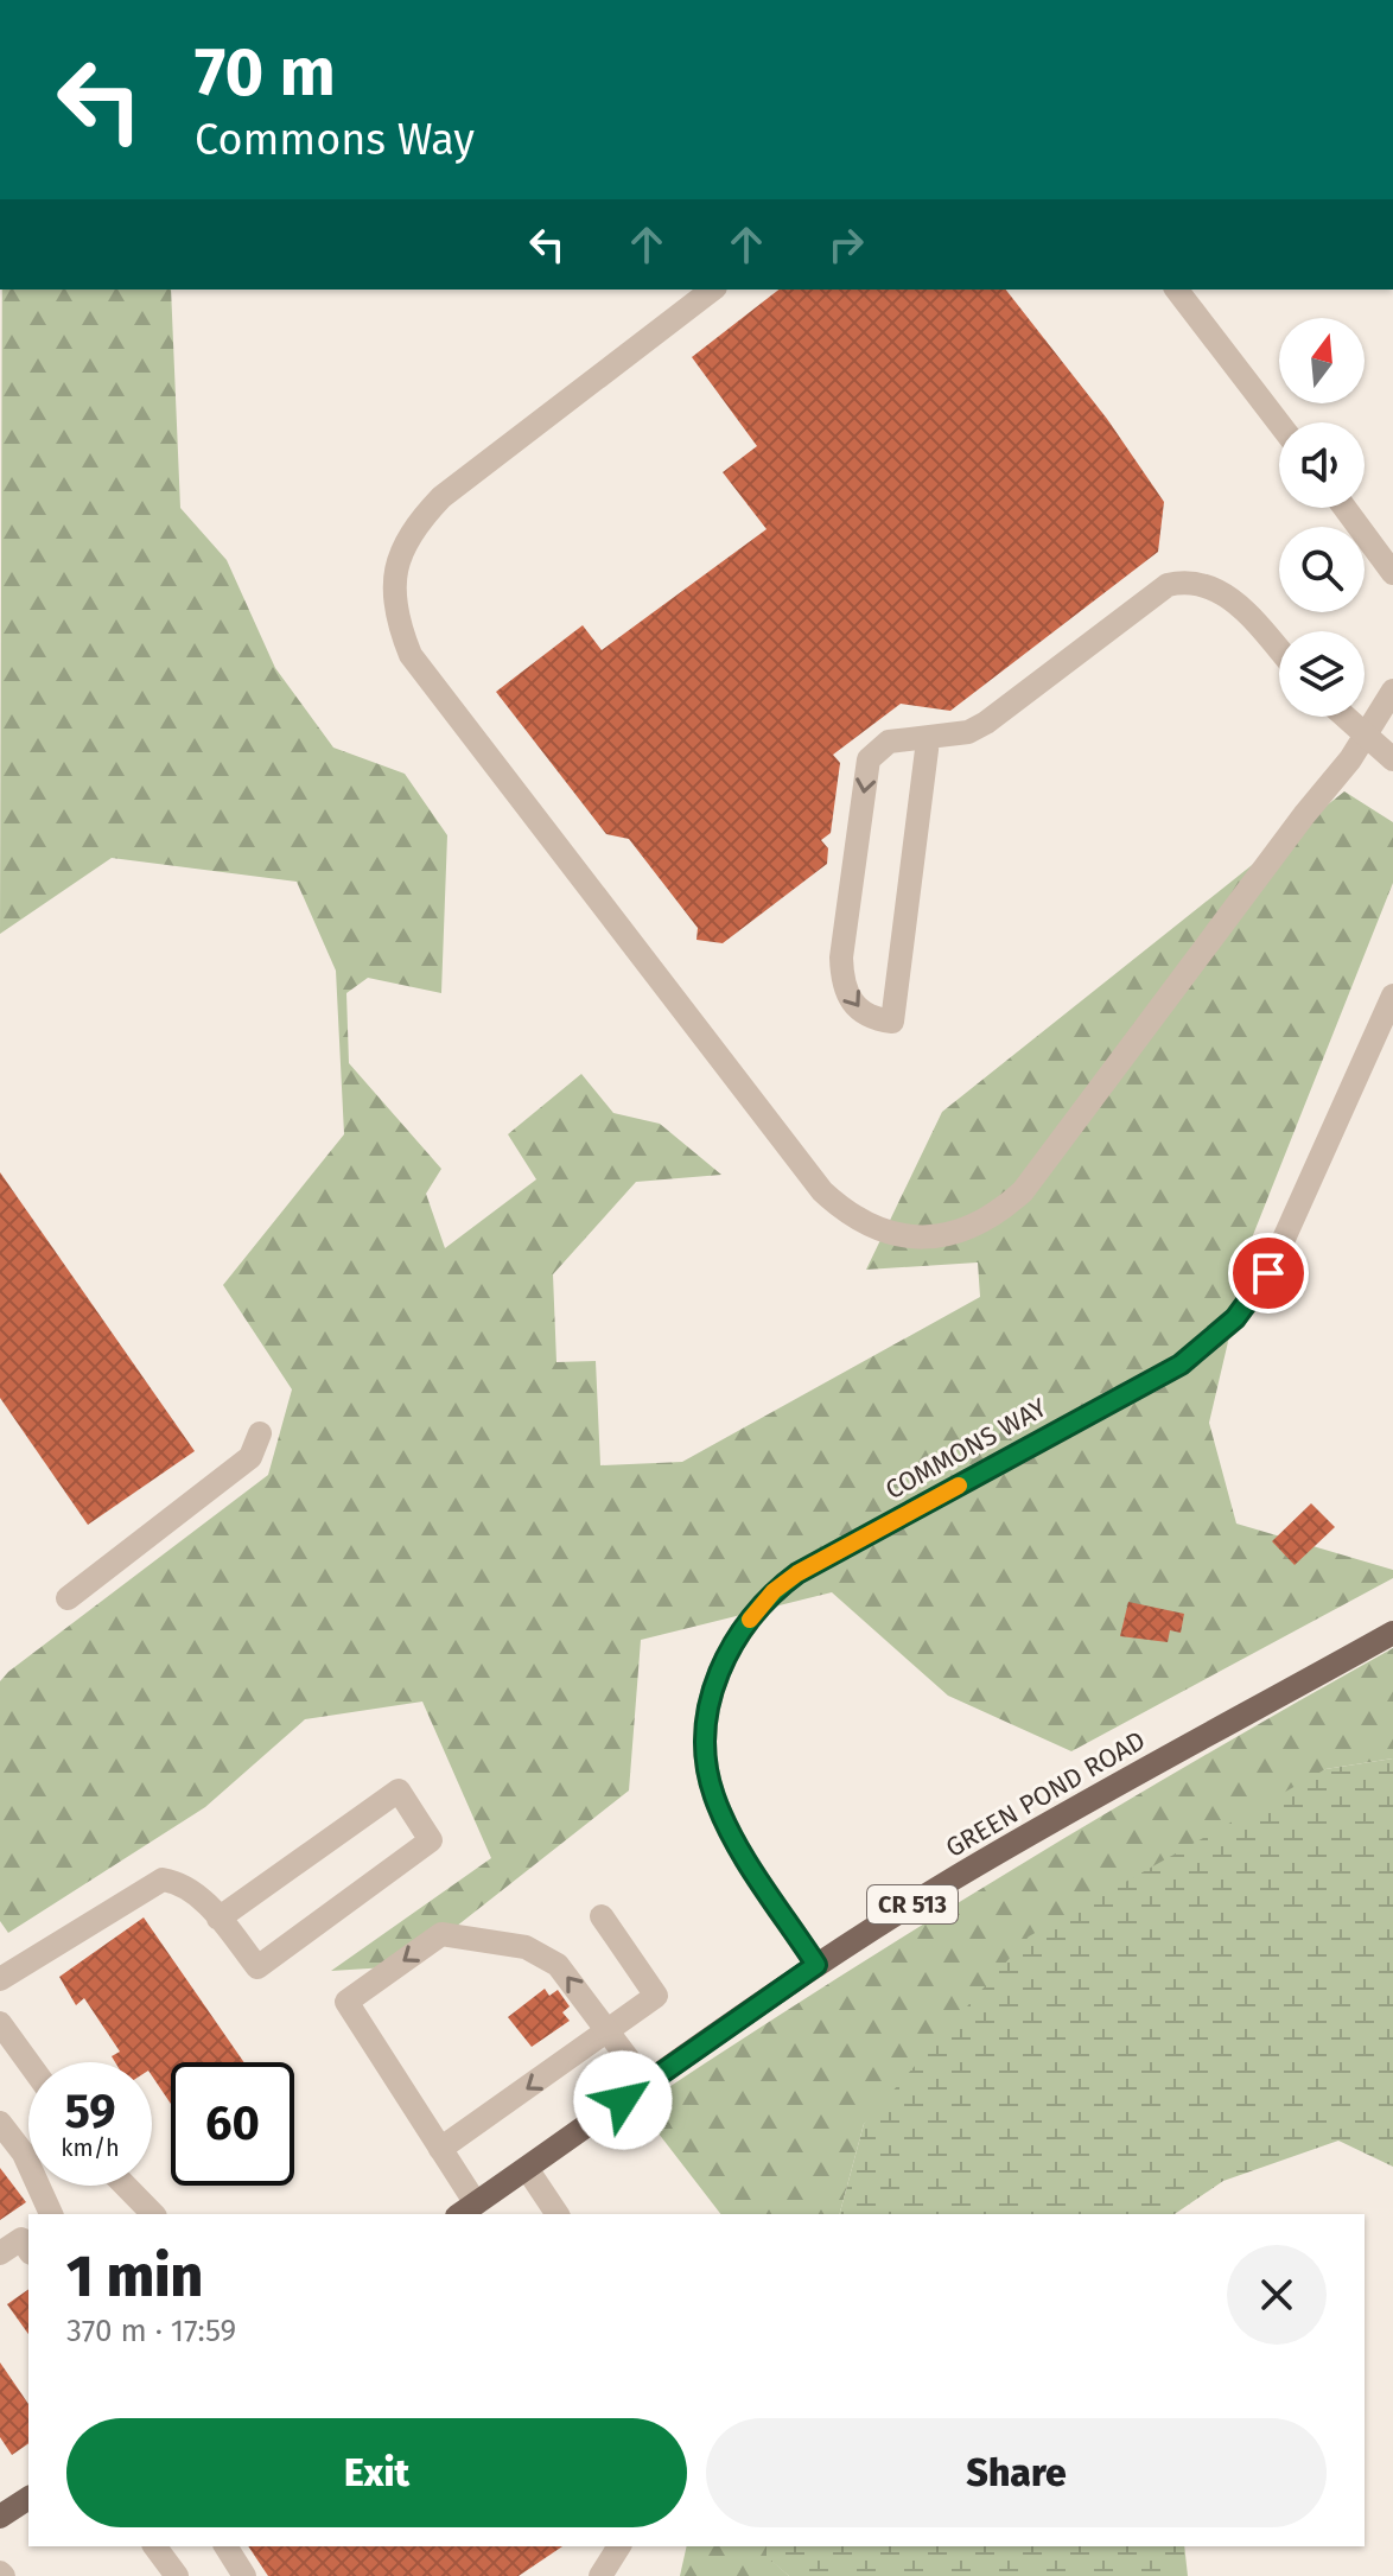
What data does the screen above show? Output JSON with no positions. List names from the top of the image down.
{
  "streets": {
    "main road": ["GREEN POND ROAD", "CR 513"],
    "street": ["COMMONS WAY"]
  },
  "crossings": [
    ["COMMONS WAY", "GREEN POND ROAD"]
  ],
  "north": "top",
  "page": {
    "turn": ["70 m", "Commons Way"],
    "speed": "59 km/h",
    "limit": "60",
    "heading": ["1 min", "370 m · 17:59"],
    "buttons": ["Exit", "Share"]
  }
}
